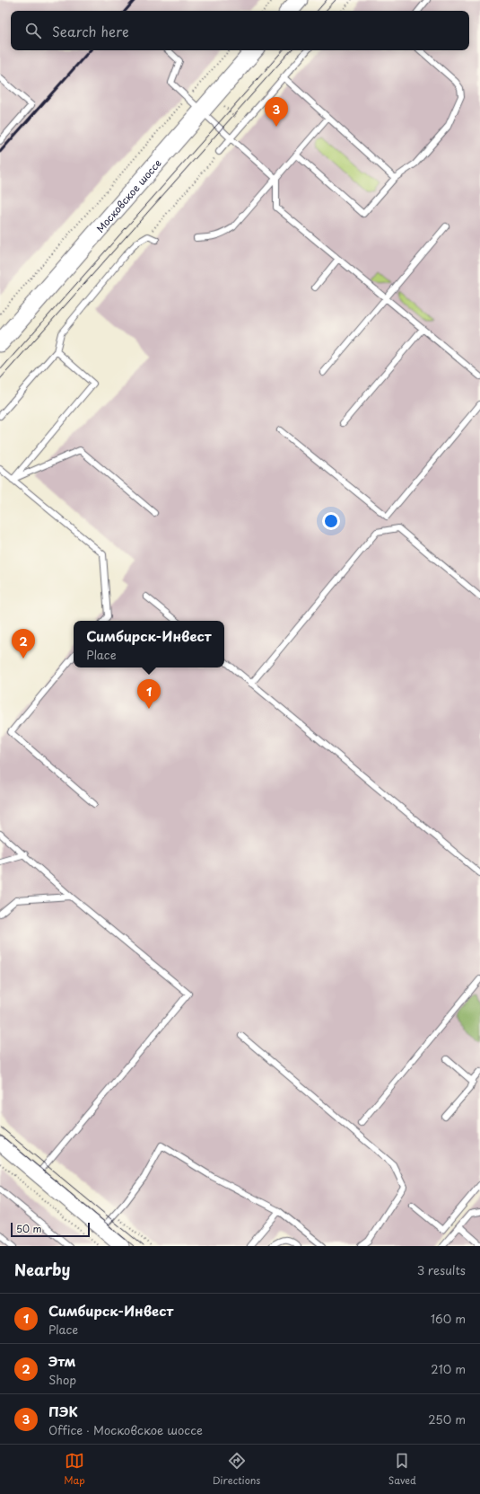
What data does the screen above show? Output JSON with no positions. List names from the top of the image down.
{
  "streets": {
    "main road": ["Московское шоссе"]
  },
  "scale_bar": "50 m",
  "page": {
    "search": "Search here",
    "pins": ["3", "2", "1"],
    "popup": ["Симбирск-Инвест", "Place"],
    "scale": "50 m",
    "heading": ["Nearby", "3 results"],
    "list": [
      {
        "mark": "1",
        "name": "Симбирск-Инвест",
        "note": "Place",
        "value": "160 m"
      },
      {
        "mark": "2",
        "name": "Этм",
        "note": "Shop",
        "value": "210 m"
      },
      {
        "mark": "3",
        "name": "ПЭК",
        "note": "Office · Московское шоссе",
        "value": "250 m"
      }
    ],
    "nav": ["Map", "Directions", "Saved"]
  }
}
